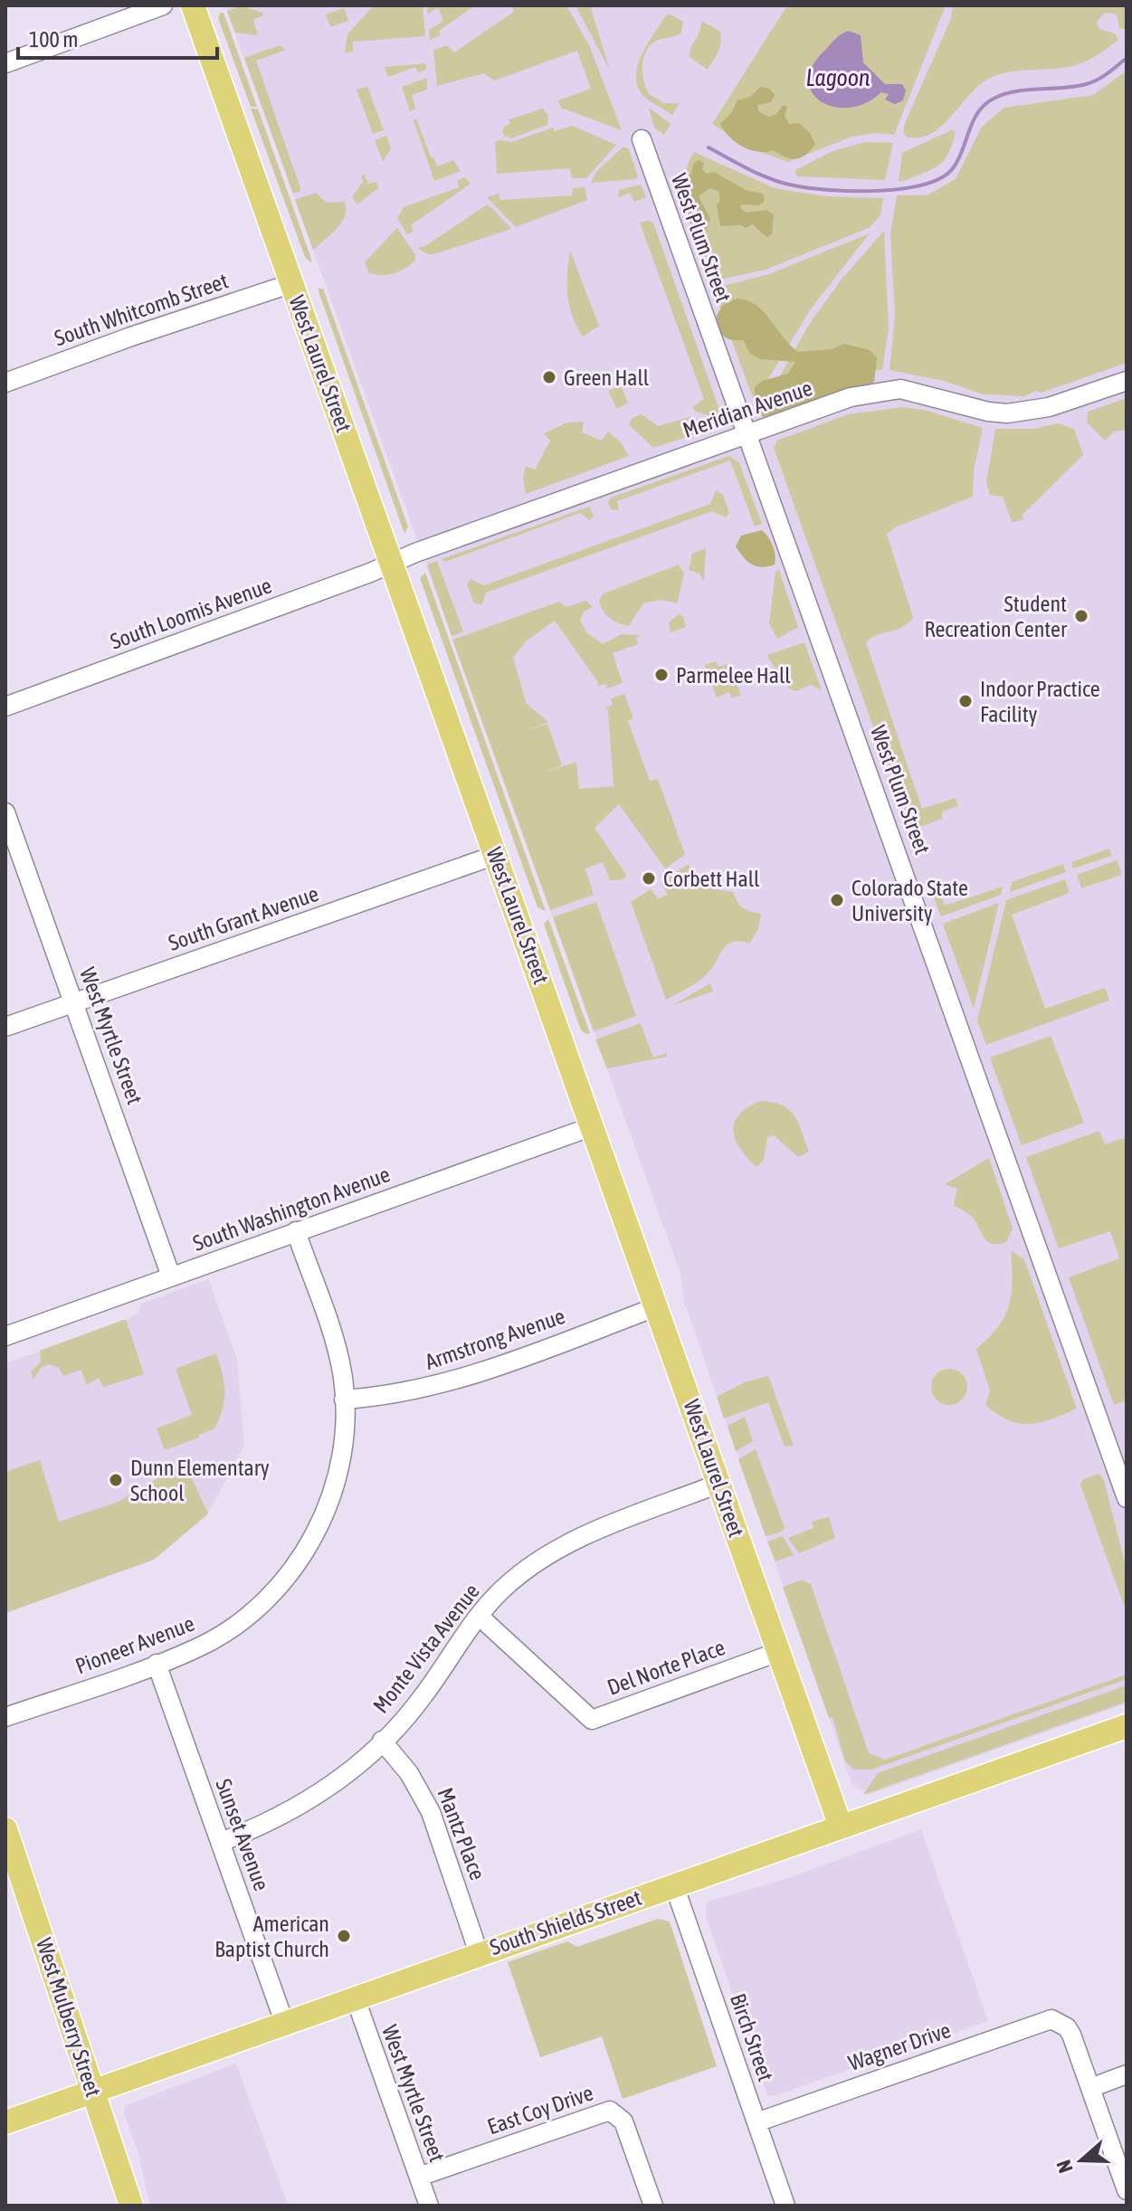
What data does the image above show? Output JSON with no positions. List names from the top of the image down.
{
  "streets": {
    "main road": ["West Laurel Street", "South Shields Street", "West Mulberry Street"],
    "street": [
      "West Plum Street",
      "South Whitcomb Street",
      "Meridian Avenue",
      "South Loomis Avenue",
      "South Grant Avenue",
      "West Myrtle Street",
      "South Washington Avenue",
      "Armstrong Avenue",
      "Pioneer Avenue",
      "Monte Vista Avenue",
      "Del Norte Place",
      "Mantz Place",
      "Sunset Avenue",
      "Birch Street",
      "Wagner Drive",
      "East Coy Drive"
    ]
  },
  "crossings": [
    ["West Plum Street", "Meridian Avenue"],
    ["South Whitcomb Street", "West Laurel Street"],
    ["West Laurel Street", "Meridian Avenue"],
    ["West Laurel Street", "South Loomis Avenue"],
    ["West Laurel Street", "South Grant Avenue"],
    ["West Laurel Street", "South Washington Avenue"],
    ["West Laurel Street", "Armstrong Avenue"],
    ["West Laurel Street", "Monte Vista Avenue"],
    ["West Laurel Street", "Del Norte Place"],
    ["West Laurel Street", "South Shields Street"],
    ["Meridian Avenue", "South Loomis Avenue"],
    ["South Grant Avenue", "West Myrtle Street"],
    ["West Myrtle Street", "South Washington Avenue"],
    ["West Myrtle Street", "South Shields Street"],
    ["West Myrtle Street", "East Coy Drive"],
    ["South Washington Avenue", "Pioneer Avenue"],
    ["Armstrong Avenue", "Pioneer Avenue"],
    ["Pioneer Avenue", "Sunset Avenue"],
    ["Monte Vista Avenue", "Del Norte Place"],
    ["Monte Vista Avenue", "Mantz Place"],
    ["Monte Vista Avenue", "Sunset Avenue"],
    ["Mantz Place", "South Shields Street"],
    ["Sunset Avenue", "South Shields Street"],
    ["South Shields Street", "West Mulberry Street"],
    ["South Shields Street", "Birch Street"],
    ["Birch Street", "Wagner Drive"]
  ],
  "water": ["Lagoon"],
  "places": [
    "Green Hall",
    "Student Recreation Center",
    "Parmelee Hall",
    "Indoor Practice Facility",
    "Corbett Hall",
    "Colorado State University",
    "Dunn Elementary School",
    "American Baptist Church"
  ],
  "scale_bar": "100 m",
  "north": "left"
}
